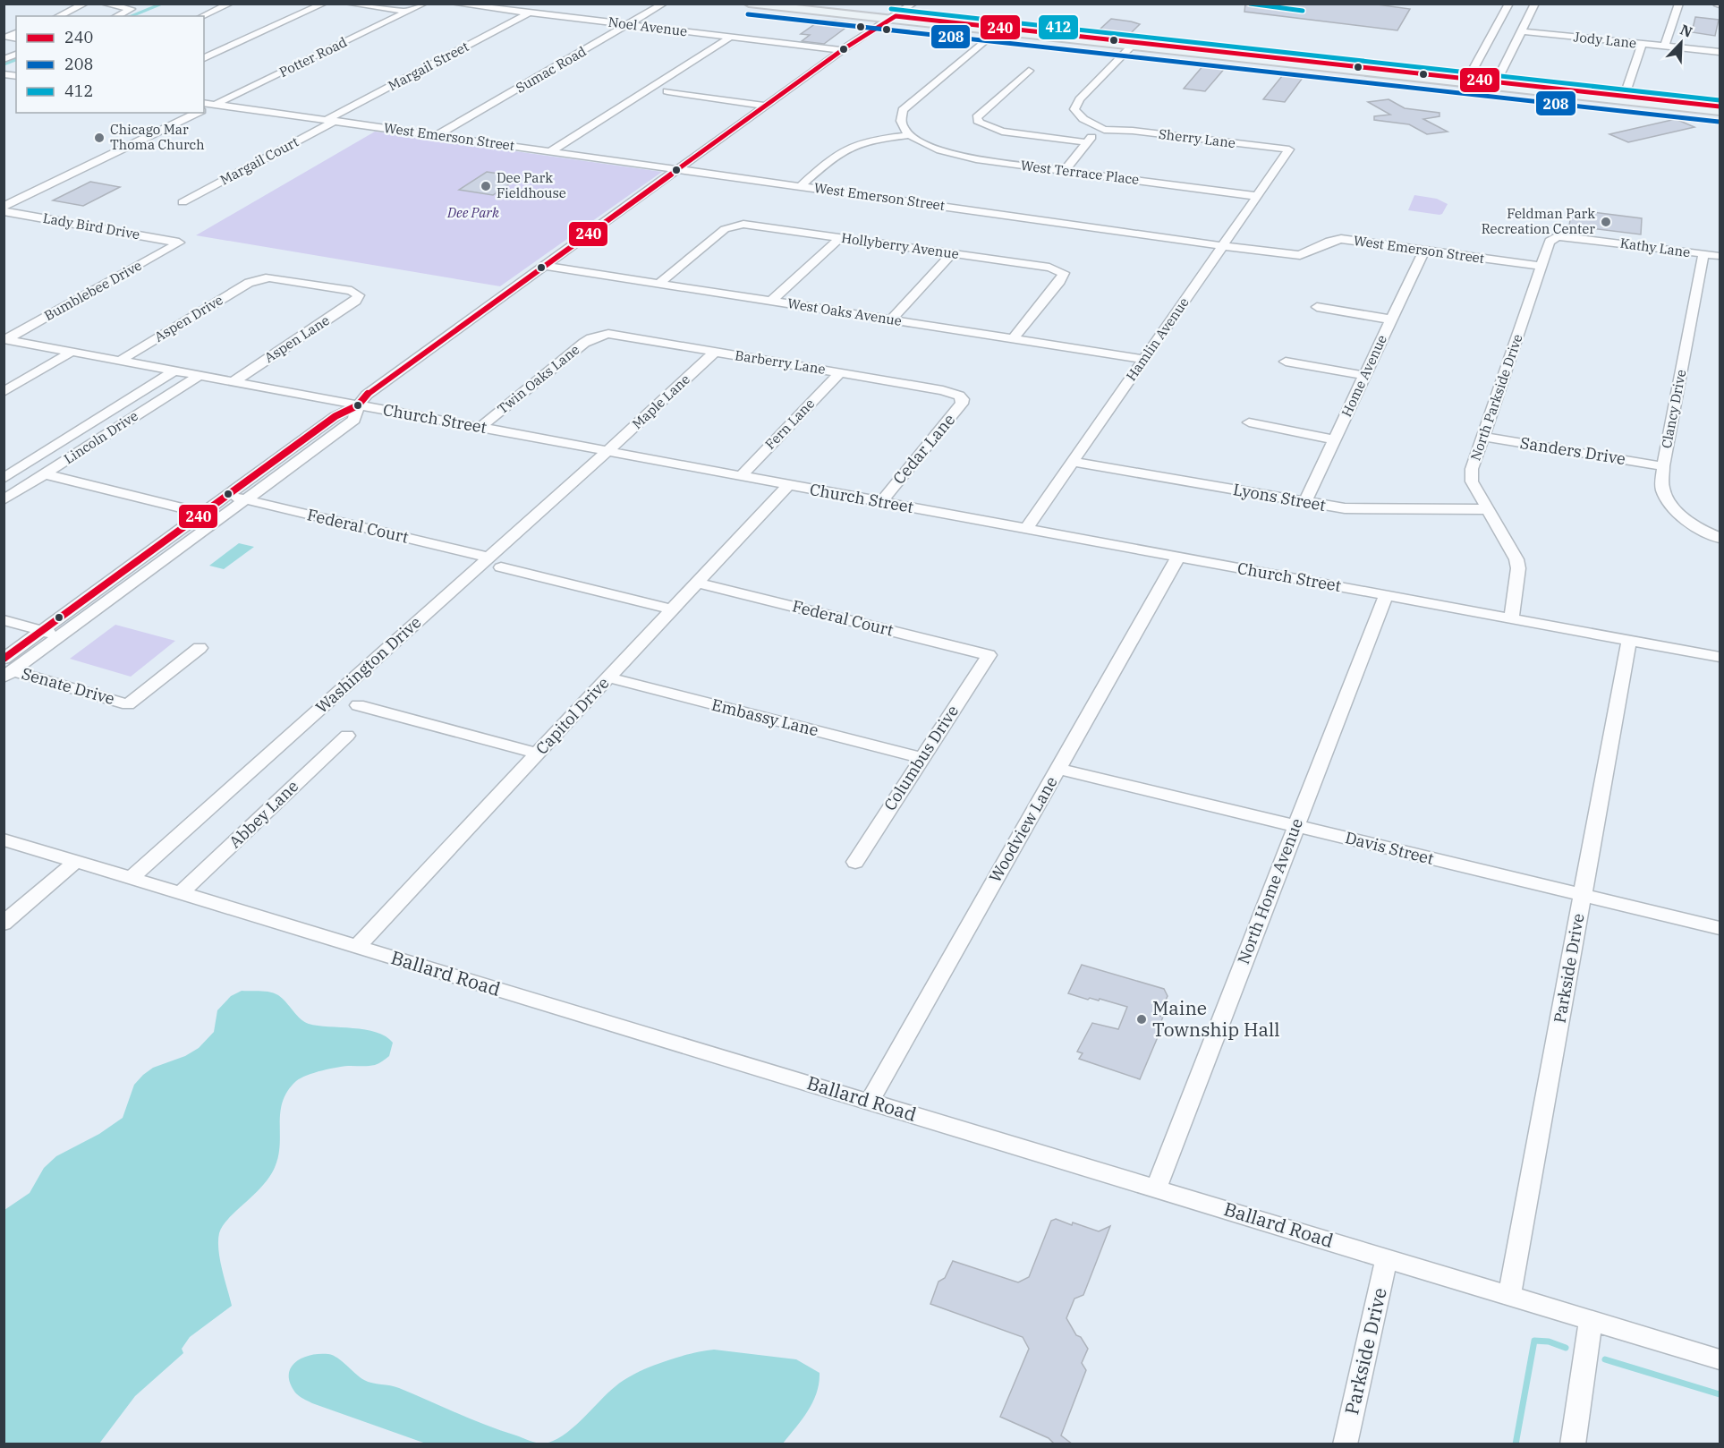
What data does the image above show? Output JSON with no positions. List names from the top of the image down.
{
  "streets": {
    "street": [
      "Noel Avenue",
      "Jody Lane",
      "Potter Road",
      "Margail Street",
      "Sumac Road",
      "West Emerson Street",
      "Sherry Lane",
      "Margail Court",
      "West Terrace Place",
      "Lady Bird Drive",
      "Hollyberry Avenue",
      "Kathy Lane",
      "Bumblebee Drive",
      "West Oaks Avenue",
      "Aspen Drive",
      "Aspen Lane",
      "Hamlin Avenue",
      "Barberry Lane",
      "Home Avenue",
      "Twin Oaks Lane",
      "North Parkside Drive",
      "Maple Lane",
      "Clancy Drive",
      "Church Street",
      "Fern Lane",
      "Lincoln Drive",
      "Cedar Lane",
      "Sanders Drive",
      "Lyons Street",
      "Federal Court",
      "Washington Drive",
      "Senate Drive",
      "Capitol Drive",
      "Embassy Lane",
      "Columbus Drive",
      "Abbey Lane",
      "Woodview Lane",
      "Davis Street",
      "North Home Avenue",
      "Parkside Drive",
      "Ballard Road"
    ]
  },
  "crossings": [
    ["Noel Avenue", "Margail Street"],
    ["Noel Avenue", "Sumac Road"],
    ["Potter Road", "West Emerson Street"],
    ["Margail Street", "West Emerson Street"],
    ["Margail Street", "Margail Court"],
    ["Sumac Road", "West Emerson Street"],
    ["West Emerson Street", "Margail Court"],
    ["West Emerson Street", "Hamlin Avenue"],
    ["West Emerson Street", "Home Avenue"],
    ["West Emerson Street", "North Parkside Drive"],
    ["Sherry Lane", "Hamlin Avenue"],
    ["West Terrace Place", "Hamlin Avenue"],
    ["Lady Bird Drive", "Bumblebee Drive"],
    ["Hollyberry Avenue", "West Oaks Avenue"],
    ["Kathy Lane", "North Parkside Drive"],
    ["Kathy Lane", "Clancy Drive"],
    ["Bumblebee Drive", "Church Street"],
    ["West Oaks Avenue", "Hamlin Avenue"],
    ["Aspen Drive", "Aspen Lane"],
    ["Aspen Drive", "Church Street"],
    ["Aspen Lane", "Church Street"],
    ["Hamlin Avenue", "Church Street"],
    ["Hamlin Avenue", "Lyons Street"],
    ["Barberry Lane", "Twin Oaks Lane"],
    ["Barberry Lane", "Maple Lane"],
    ["Barberry Lane", "Fern Lane"],
    ["Barberry Lane", "Cedar Lane"],
    ["Home Avenue", "Lyons Street"],
    ["Twin Oaks Lane", "Church Street"],
    ["North Parkside Drive", "Church Street"],
    ["North Parkside Drive", "Sanders Drive"],
    ["North Parkside Drive", "Lyons Street"],
    ["Maple Lane", "Church Street"],
    ["Maple Lane", "Washington Drive"],
    ["Clancy Drive", "Sanders Drive"],
    ["Church Street", "Fern Lane"],
    ["Church Street", "Lincoln Drive"],
    ["Church Street", "Cedar Lane"],
    ["Church Street", "Washington Drive"],
    ["Church Street", "Capitol Drive"],
    ["Church Street", "Woodview Lane"],
    ["Church Street", "North Home Avenue"],
    ["Church Street", "Parkside Drive"],
    ["Federal Court", "Washington Drive"],
    ["Federal Court", "Capitol Drive"],
    ["Federal Court", "Columbus Drive"],
    ["Washington Drive", "Ballard Road"],
    ["Capitol Drive", "Embassy Lane"],
    ["Capitol Drive", "Ballard Road"],
    ["Embassy Lane", "Columbus Drive"],
    ["Abbey Lane", "Ballard Road"],
    ["Woodview Lane", "Davis Street"],
    ["Woodview Lane", "Ballard Road"],
    ["Davis Street", "North Home Avenue"],
    ["Davis Street", "Parkside Drive"],
    ["North Home Avenue", "Ballard Road"],
    ["Parkside Drive", "Ballard Road"]
  ],
  "parks": ["Dee Park"],
  "places": [
    "Chicago Mar Thoma Church",
    "Dee Park Fieldhouse",
    "Feldman Park Recreation Center",
    "Maine Township Hall"
  ],
  "lines": ["transit line 412", "transit line 208", "transit line 240"],
  "legend": ["240", "208", "412"],
  "north": "top right"
}
